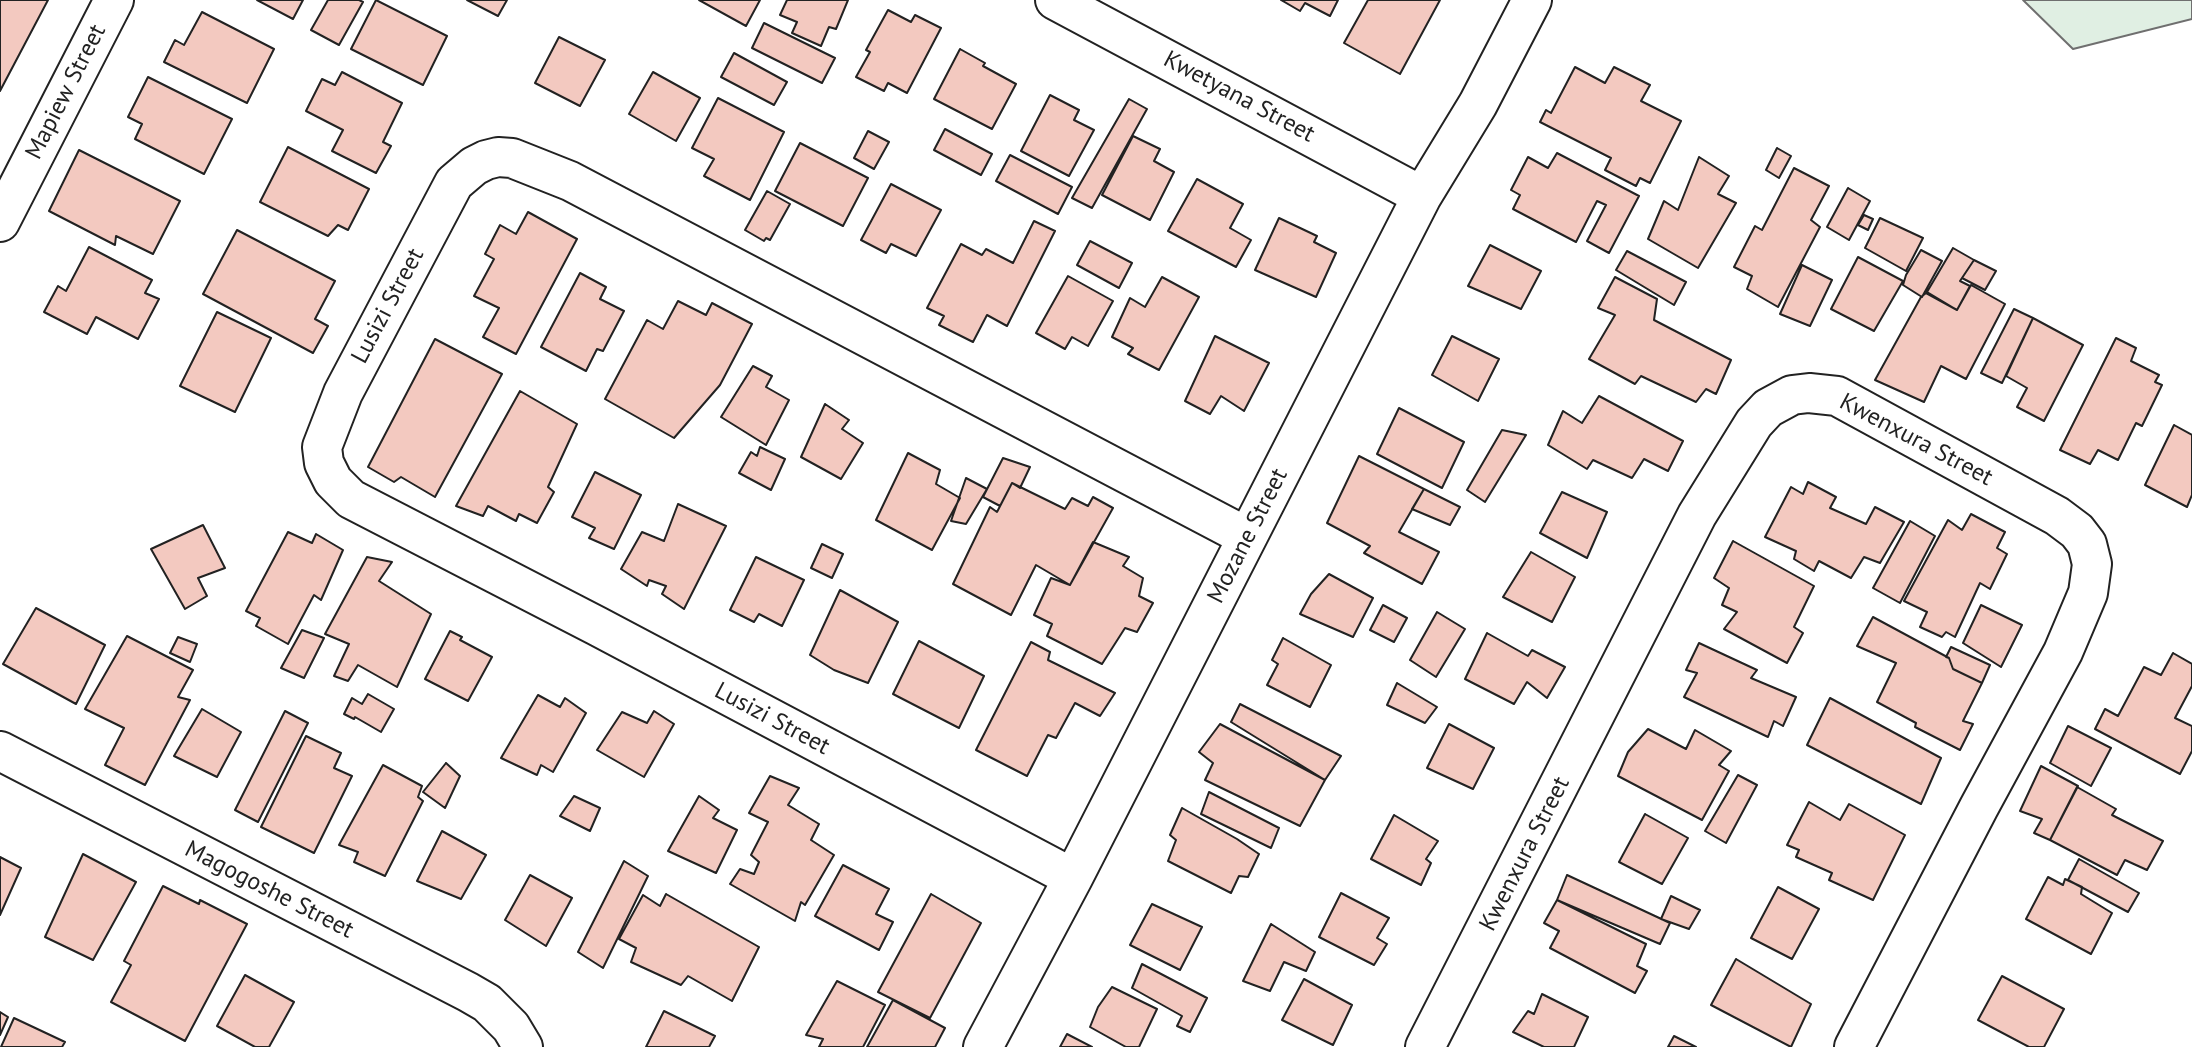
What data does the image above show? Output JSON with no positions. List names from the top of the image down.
{
  "streets": {
    "street": [
      "Mapiew Street",
      "Kwetyana Street",
      "Lusizi Street",
      "Kwenxura Street",
      "Mozane Street",
      "Magogoshe Street"
    ]
  },
  "crossings": [
    ["Kwetyana Street", "Mozane Street"],
    ["Lusizi Street", "Mozane Street"]
  ]
}
